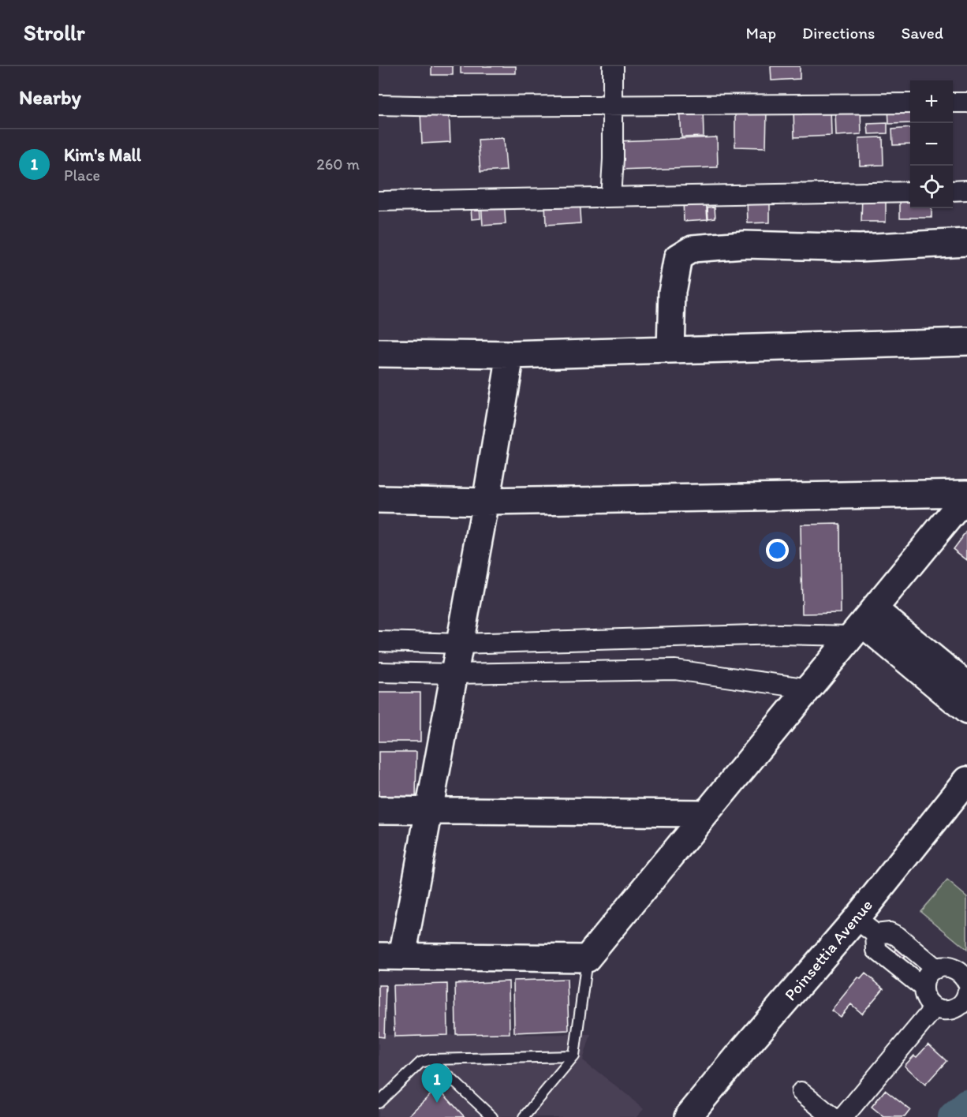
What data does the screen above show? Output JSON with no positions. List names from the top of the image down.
{
  "streets": {
    "street": ["Poinsettia Avenue"]
  },
  "page": {
    "header": "Strollr",
    "nav": ["Map", "Directions", "Saved"],
    "heading": "Nearby",
    "map_buttons": ["+", "−"],
    "list": [
      {
        "mark": "1",
        "name": "Kim's Mall",
        "note": "Place",
        "value": "260 m"
      }
    ],
    "pins": "1"
  }
}
